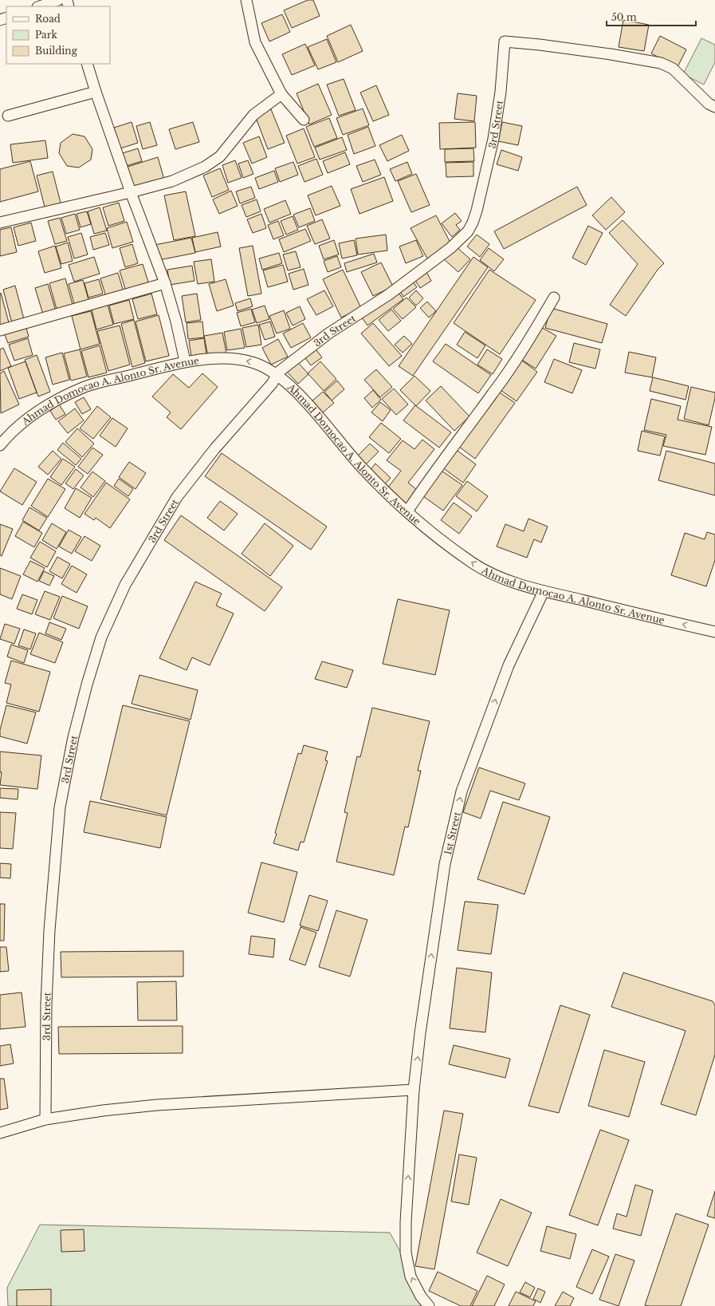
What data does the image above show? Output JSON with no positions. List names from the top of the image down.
{
  "streets": {
    "street": ["3rd Street", "Ahmad Domocao A. Alonto Sr. Avenue", "1st Street"]
  },
  "crossings": [
    ["3rd Street", "Ahmad Domocao A. Alonto Sr. Avenue"],
    ["Ahmad Domocao A. Alonto Sr. Avenue", "1st Street"]
  ],
  "one_way": ["Ahmad Domocao A. Alonto Sr. Avenue", "1st Street"],
  "legend": ["Road", "Park", "Building"],
  "scale_bar": "50 m"
}
